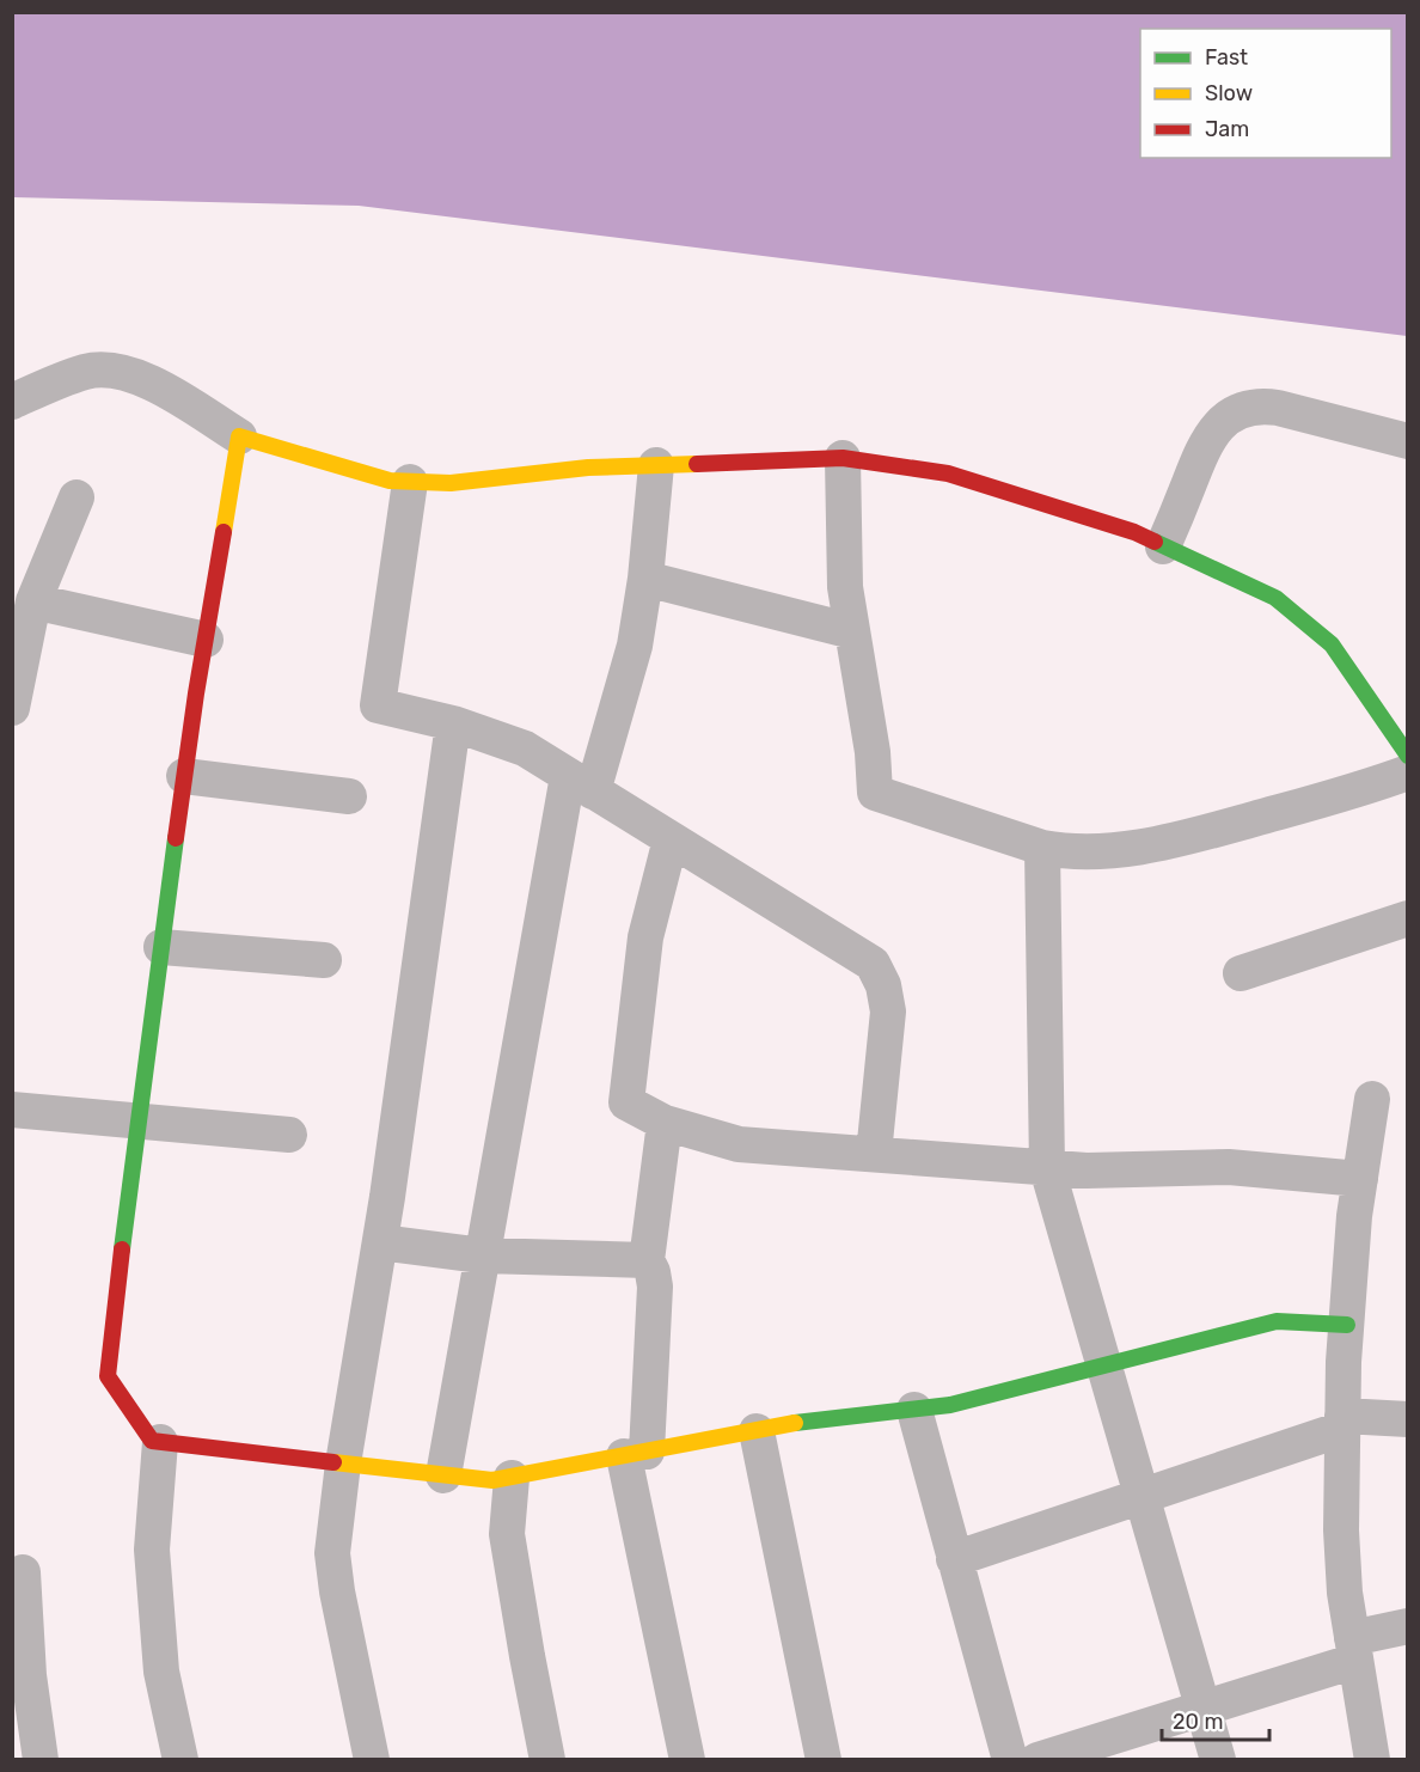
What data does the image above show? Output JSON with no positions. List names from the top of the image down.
{
  "legend": ["Fast", "Slow", "Jam"],
  "scale_bar": "20 m"
}
